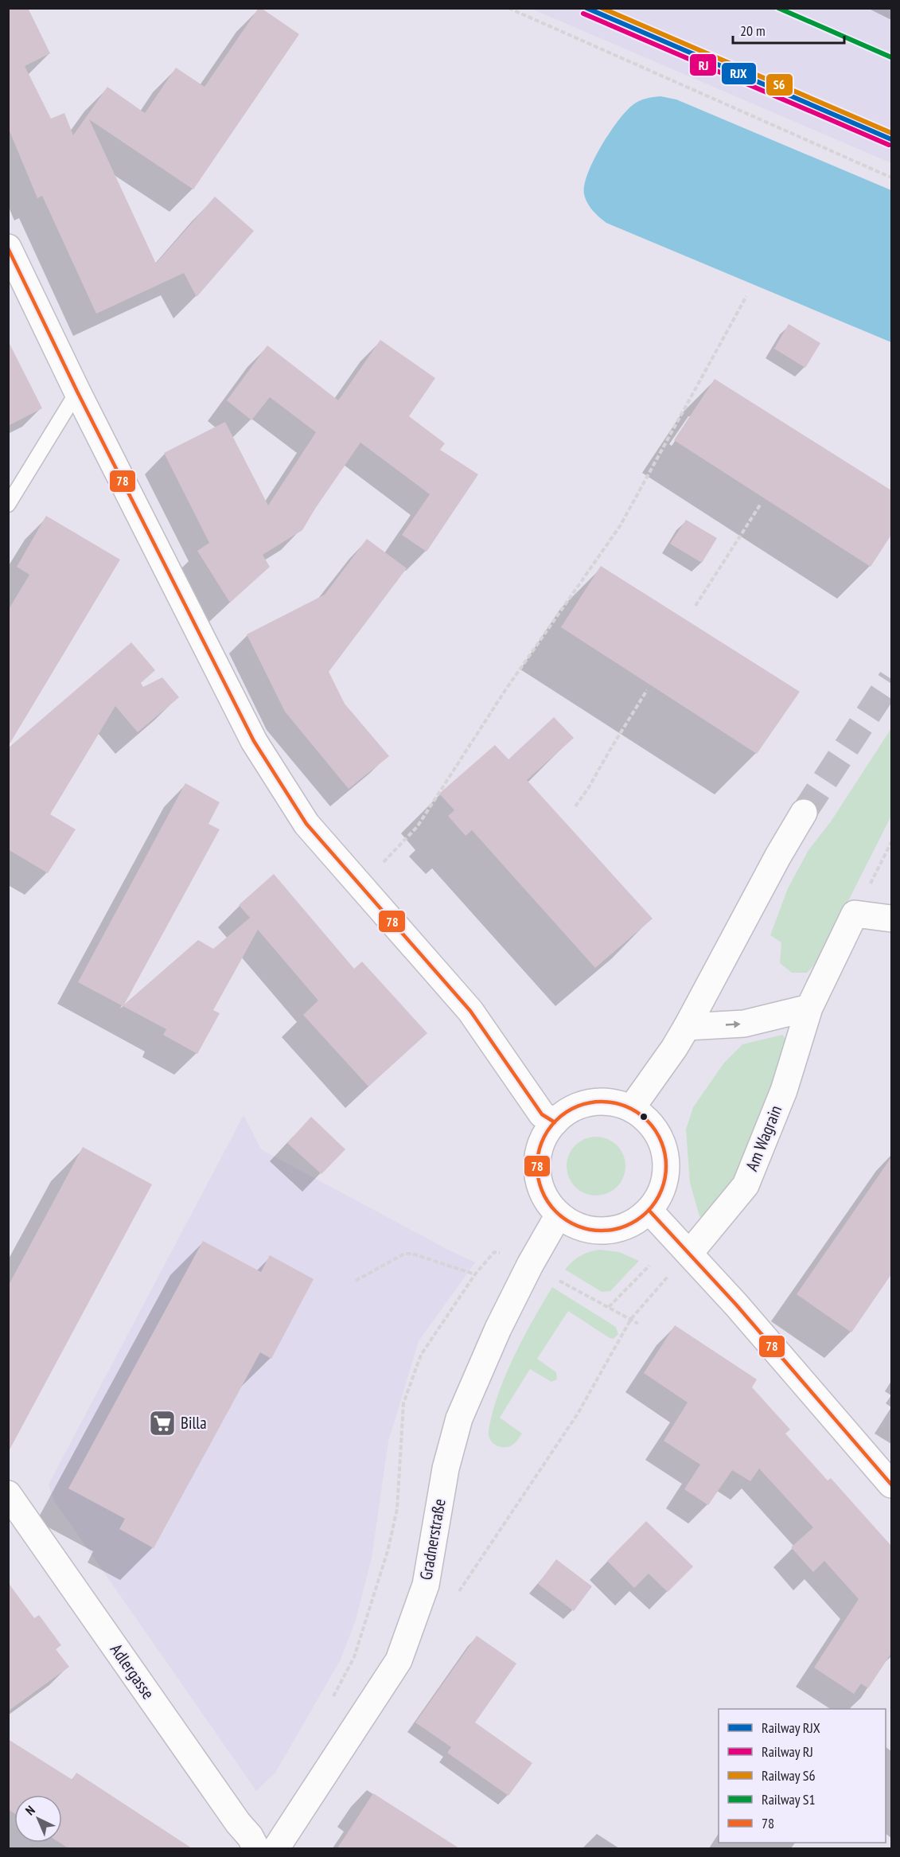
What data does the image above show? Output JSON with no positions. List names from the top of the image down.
{
  "streets": {
    "street": ["Am Wagrain", "Gradnerstraße", "Adlergasse"]
  },
  "places": {
    "supermarket": ["Billa"]
  },
  "lines": [
    "rail line RJX",
    "rail line S6",
    "rail line S1",
    "rail line RJ",
    "transit line 78"
  ],
  "legend": [
    "Railway RJX",
    "Railway RJ",
    "Railway S6",
    "Railway S1",
    "78"
  ],
  "scale_bar": "20 m",
  "north": "top left"
}
